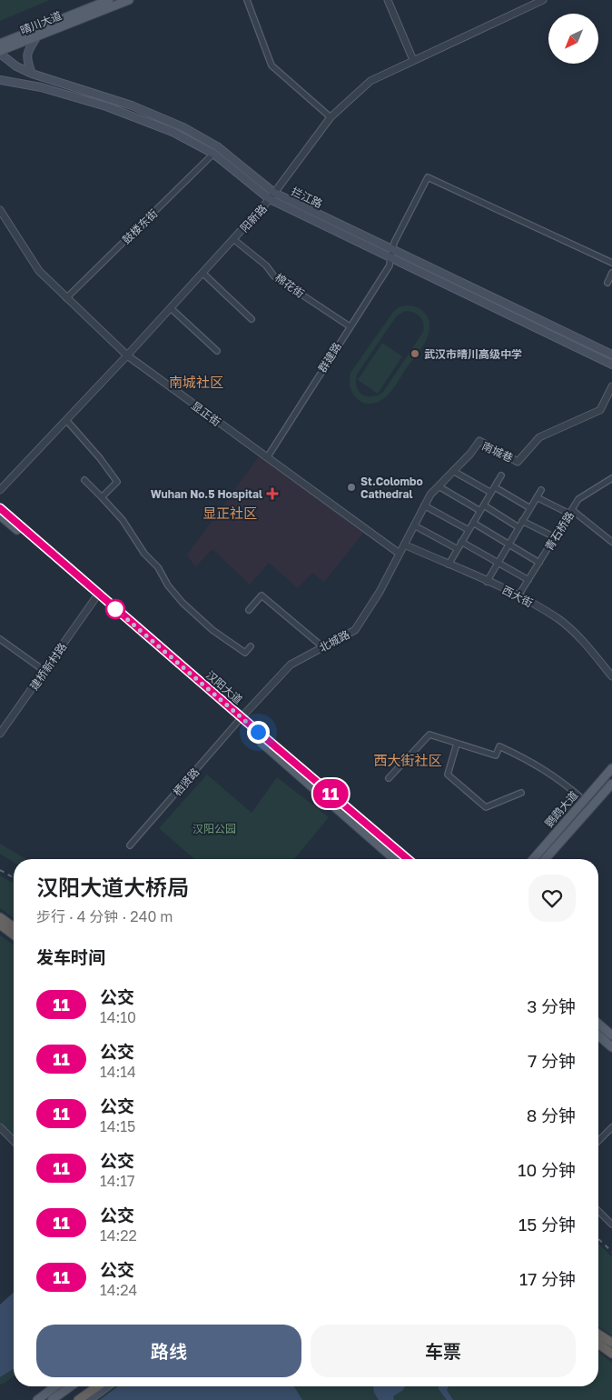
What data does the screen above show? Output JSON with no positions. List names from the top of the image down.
{
  "streets": {
    "main road": [
      "晴川大道",
      "拦江路",
      "汉阳大道",
      "鹦鹉大道"
    ],
    "street": [
      "阳新路",
      "鼓楼东街",
      "棉花街",
      "群建路",
      "显正街",
      "南城巷",
      "青石桥路",
      "西大街",
      "北城路",
      "建桥新村路",
      "栖贤路"
    ]
  },
  "crossings": [
    ["晴川大道", "拦江路"],
    ["拦江路", "阳新路"],
    ["拦江路", "鼓楼东街"],
    ["拦江路", "群建路"],
    ["阳新路", "棉花街"],
    ["阳新路", "显正街"],
    ["鼓楼东街", "显正街"],
    ["棉花街", "群建路"],
    ["群建路", "显正街"],
    ["显正街", "北城路"],
    ["南城巷", "西大街"],
    ["南城巷", "北城路"],
    ["青石桥路", "西大街"],
    ["西大街", "北城路"],
    ["北城路", "汉阳大道"],
    ["北城路", "栖贤路"],
    ["建桥新村路", "汉阳大道"],
    ["汉阳大道", "栖贤路"]
  ],
  "districts": ["南城社区", "显正社区", "西大街社区"],
  "parks": ["汉阳公园"],
  "places": {
    "other": ["武汉市晴川高级中学", "St.Colombo Cathedral"],
    "health": ["Wuhan No.5 Hospital"]
  },
  "lines": ["bus line 11"],
  "north": "bottom left",
  "page": {
    "on_map": "11",
    "heading": [
      ["汉阳大道大桥局", "步行 · 4 分钟 · 240 m"],
      "发车时间"
    ],
    "list": [
      {
        "mark": "11",
        "name": "公交",
        "note": "14:10",
        "value": "3 分钟"
      },
      {
        "mark": "11",
        "name": "公交",
        "note": "14:14",
        "value": "7 分钟"
      },
      {
        "mark": "11",
        "name": "公交",
        "note": "14:15",
        "value": "8 分钟"
      },
      {
        "mark": "11",
        "name": "公交",
        "note": "14:17",
        "value": "10 分钟"
      },
      {
        "mark": "11",
        "name": "公交",
        "note": "14:22",
        "value": "15 分钟"
      },
      {
        "mark": "11",
        "name": "公交",
        "note": "14:24",
        "value": "17 分钟"
      }
    ],
    "buttons": ["路线", "车票"]
  }
}
